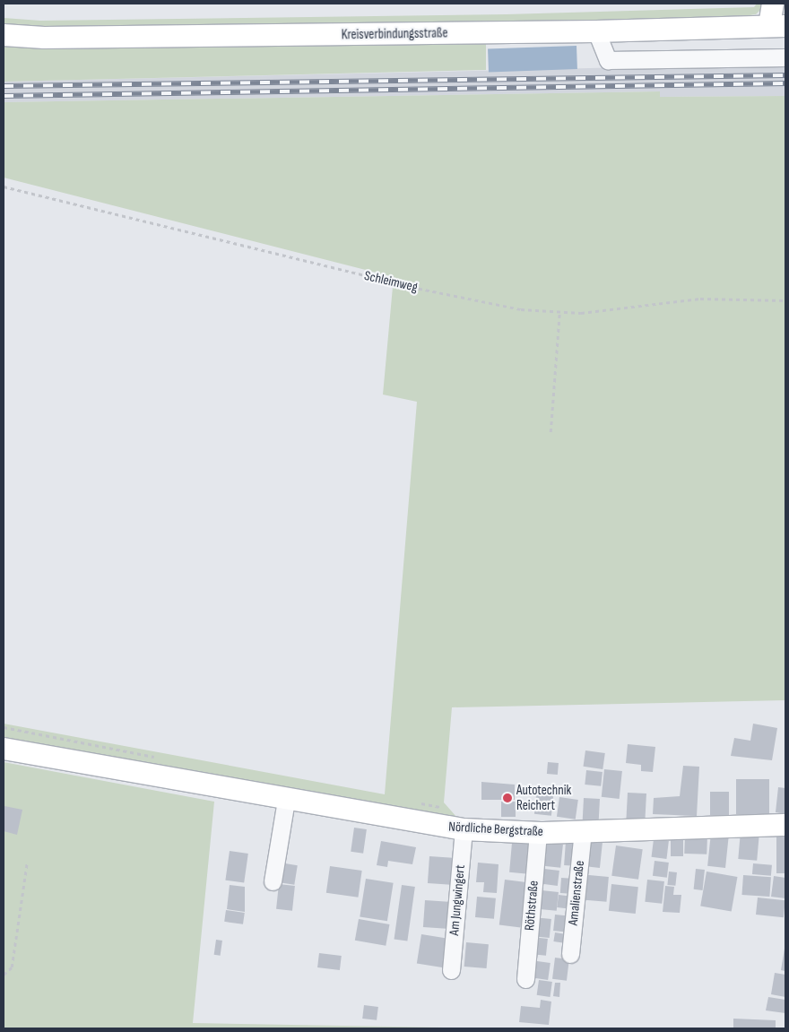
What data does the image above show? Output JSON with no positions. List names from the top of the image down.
{
  "streets": {
    "main road": ["Kreisverbindungsstraße", "Nördliche Bergstraße"],
    "street": ["Amalienstraße", "Am Jungwingert", "Röthstraße"],
    "path": ["Schleimweg"]
  },
  "crossings": [
    ["Nördliche Bergstraße", "Amalienstraße"],
    ["Nördliche Bergstraße", "Am Jungwingert"],
    ["Nördliche Bergstraße", "Röthstraße"]
  ],
  "places": ["Autotechnik Reichert"]
}
